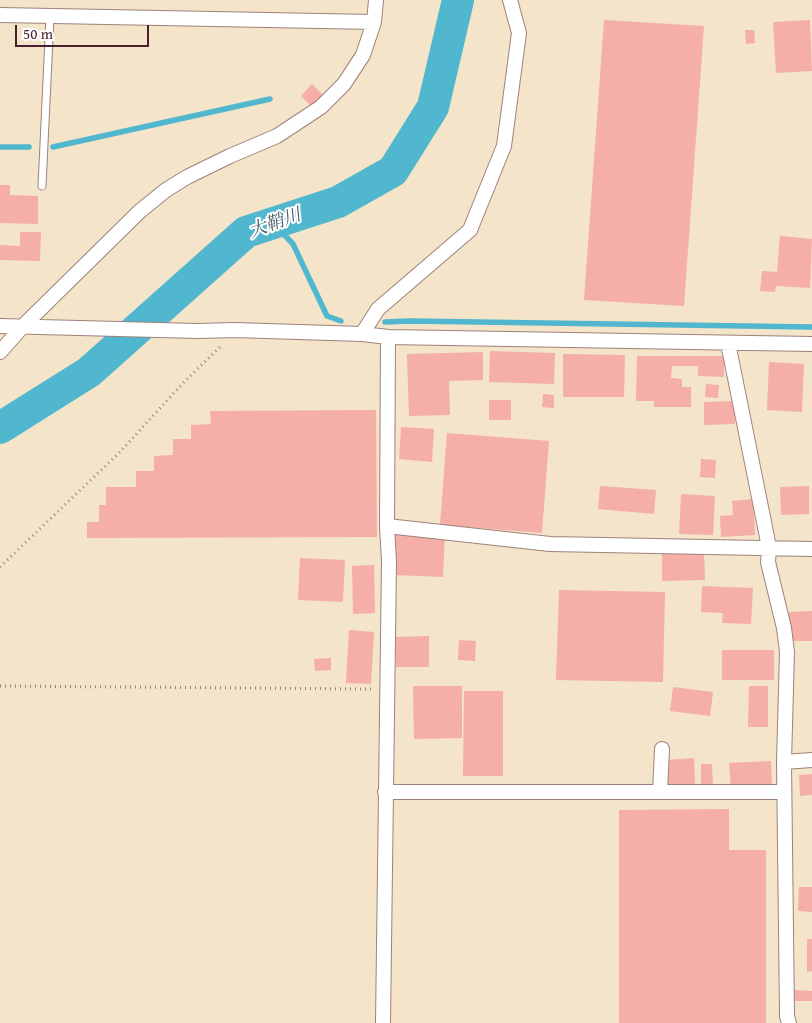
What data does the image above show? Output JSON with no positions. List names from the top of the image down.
{
  "water": ["大鞘川"],
  "scale_bar": "50 m"
}
